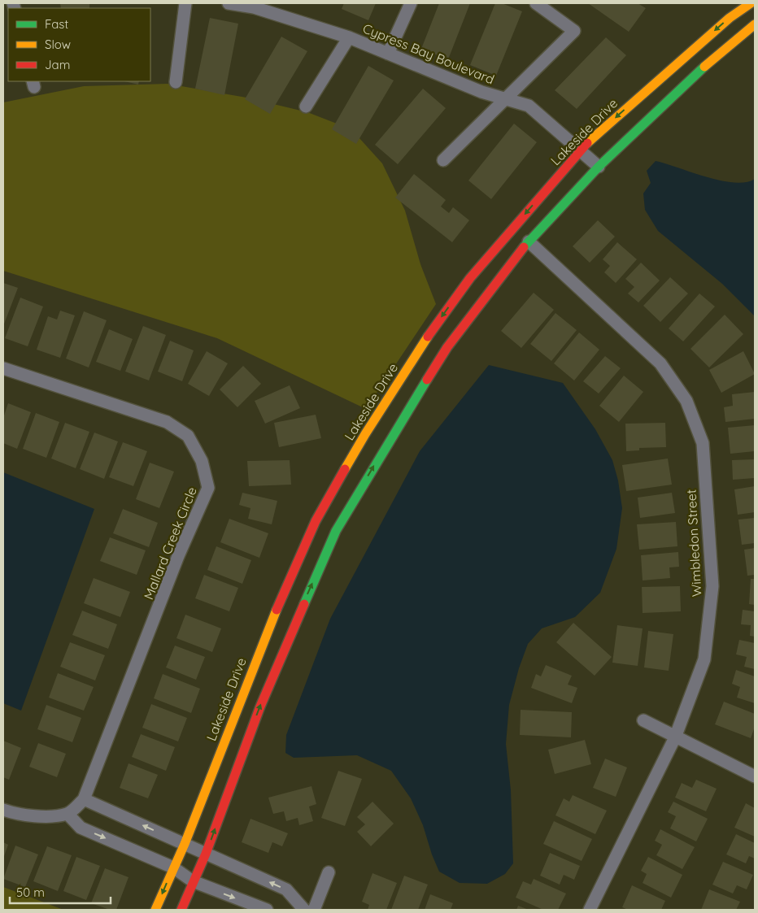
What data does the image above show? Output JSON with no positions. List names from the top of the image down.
{
  "streets": {
    "street": [
      "Cypress Bay Boulevard",
      "Lakeside Drive",
      "Mallard Creek Circle",
      "Wimbledon Street"
    ]
  },
  "crossings": [
    ["Cypress Bay Boulevard", "Lakeside Drive"]
  ],
  "legend": ["Fast", "Slow", "Jam"],
  "scale_bar": "50 m"
}
